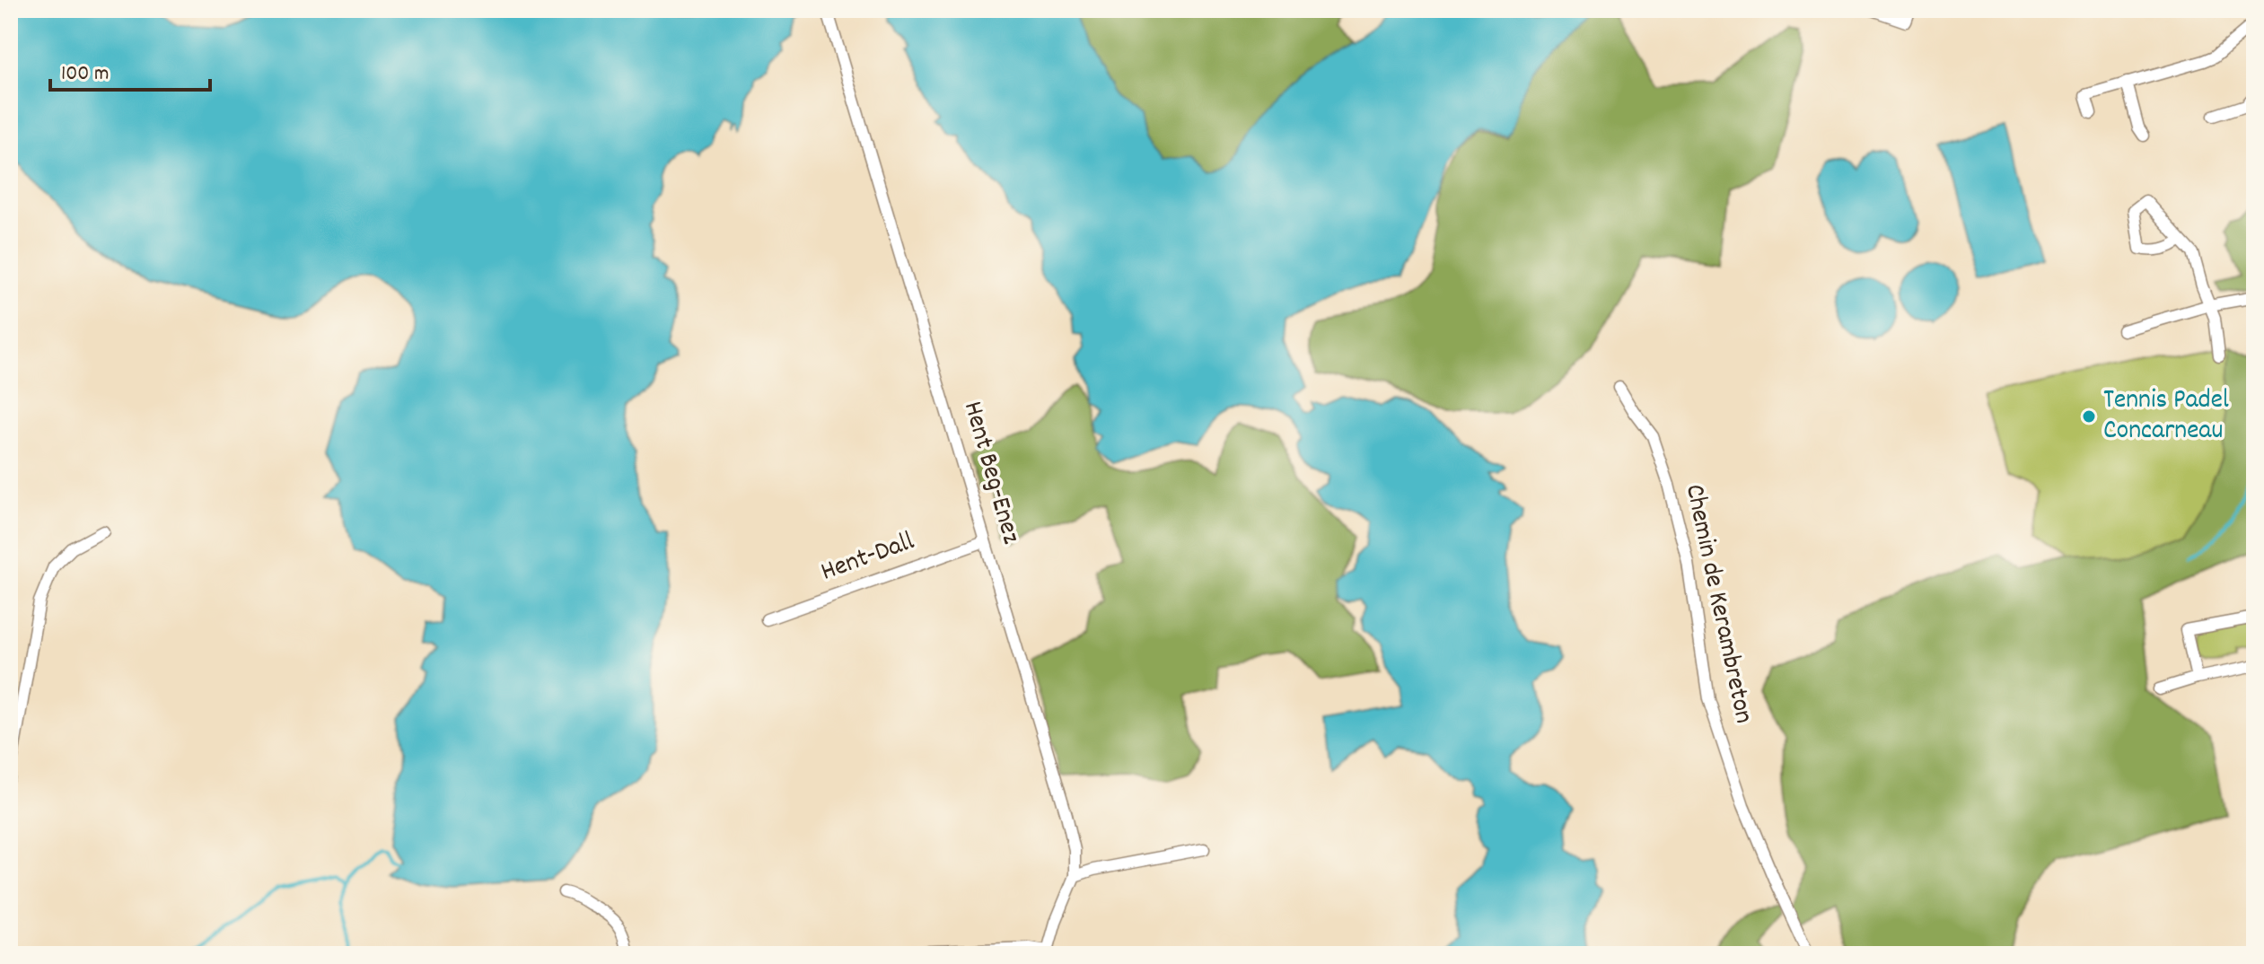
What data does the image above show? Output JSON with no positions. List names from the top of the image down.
{
  "streets": {
    "street": ["Hent Beg-Enez", "Hent-Dall", "Chemin de Kerambreton"]
  },
  "crossings": [
    ["Hent Beg-Enez", "Hent-Dall"]
  ],
  "places": ["Tennis Padel Concarneau"],
  "scale_bar": "100 m"
}
